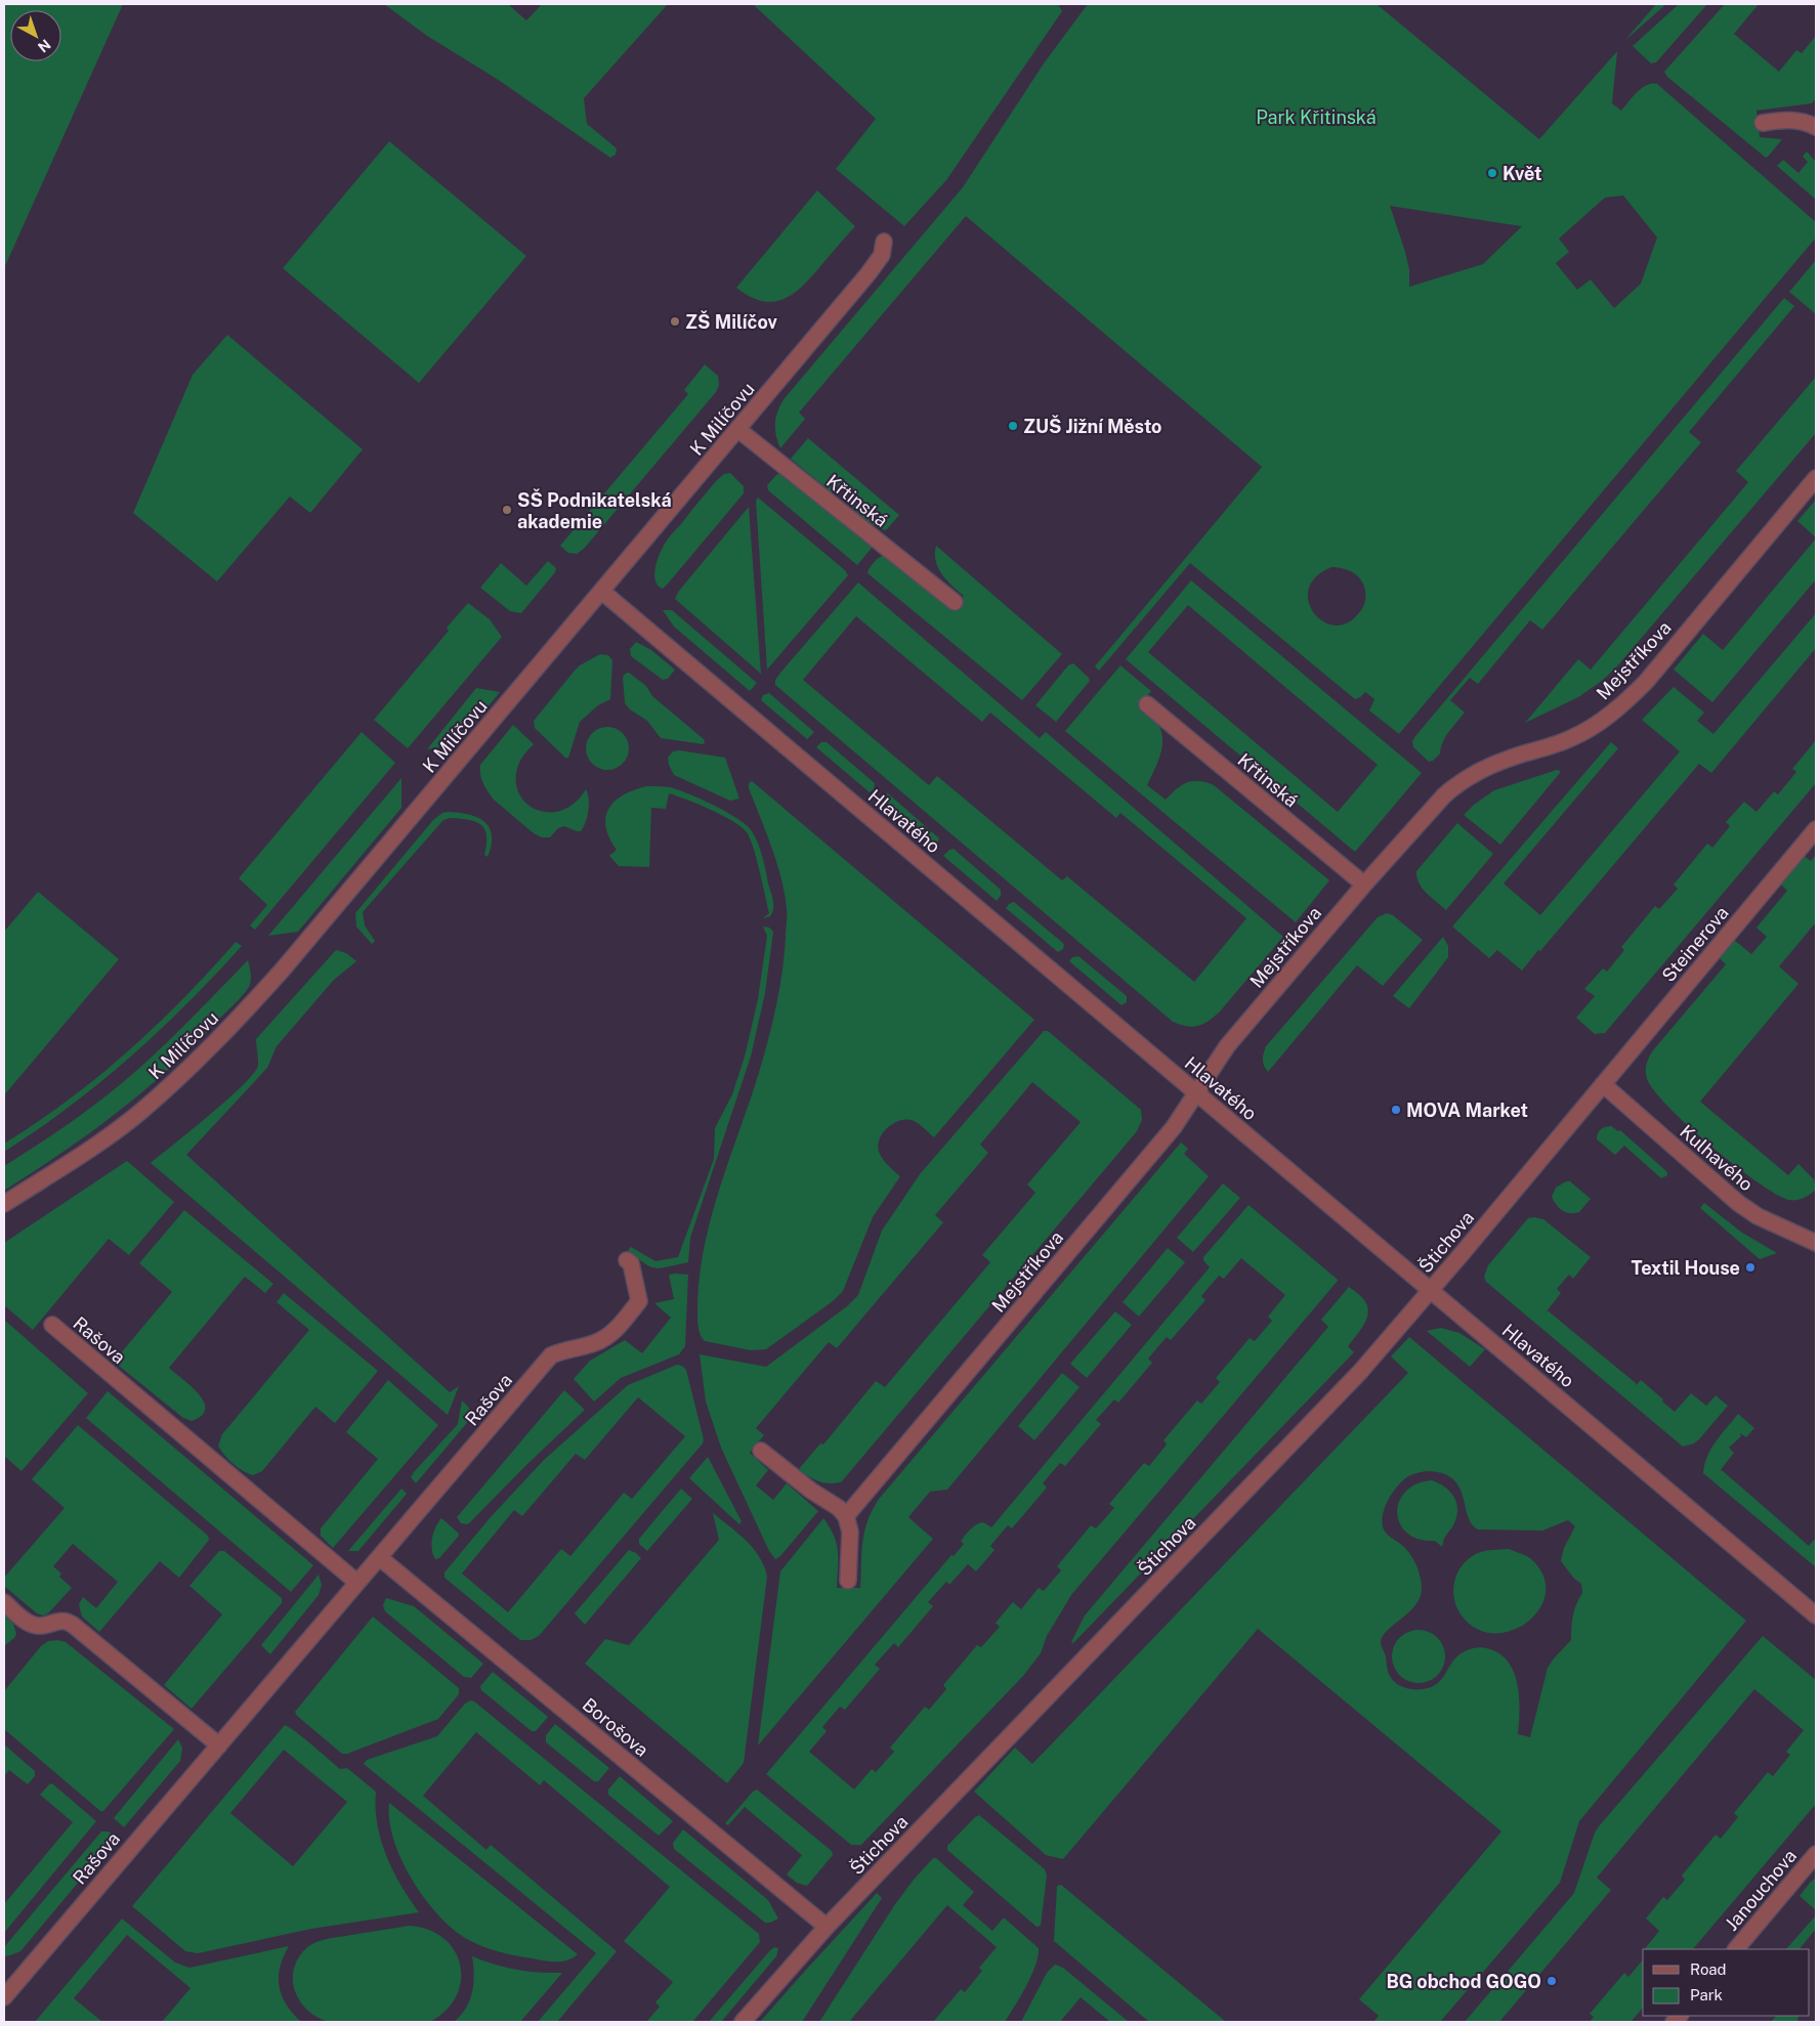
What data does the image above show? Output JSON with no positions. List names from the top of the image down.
{
  "streets": {
    "street": [
      "K Milíčovu",
      "Křtinská",
      "Mejstříkova",
      "Hlavatého",
      "Steinerova",
      "Kulhavého",
      "Štichova",
      "Rašova",
      "Borošova",
      "Janouchova"
    ]
  },
  "crossings": [
    ["K Milíčovu", "Křtinská"],
    ["K Milíčovu", "Hlavatého"],
    ["Křtinská", "Mejstříkova"],
    ["Mejstříkova", "Hlavatého"],
    ["Hlavatého", "Štichova"],
    ["Steinerova", "Kulhavého"],
    ["Steinerova", "Štichova"],
    ["Kulhavého", "Štichova"],
    ["Štichova", "Borošova"],
    ["Rašova", "Borošova"]
  ],
  "parks": ["Park Křitinská"],
  "places": [
    "Květ",
    "ZŠ Milíčov",
    "ZUŠ Jižní Město",
    "SŠ Podnikatelská akademie",
    "MOVA Market",
    "Textil House",
    "BG obchod GOGO"
  ],
  "legend": ["Road", "Park"],
  "north": "bottom right"
}
